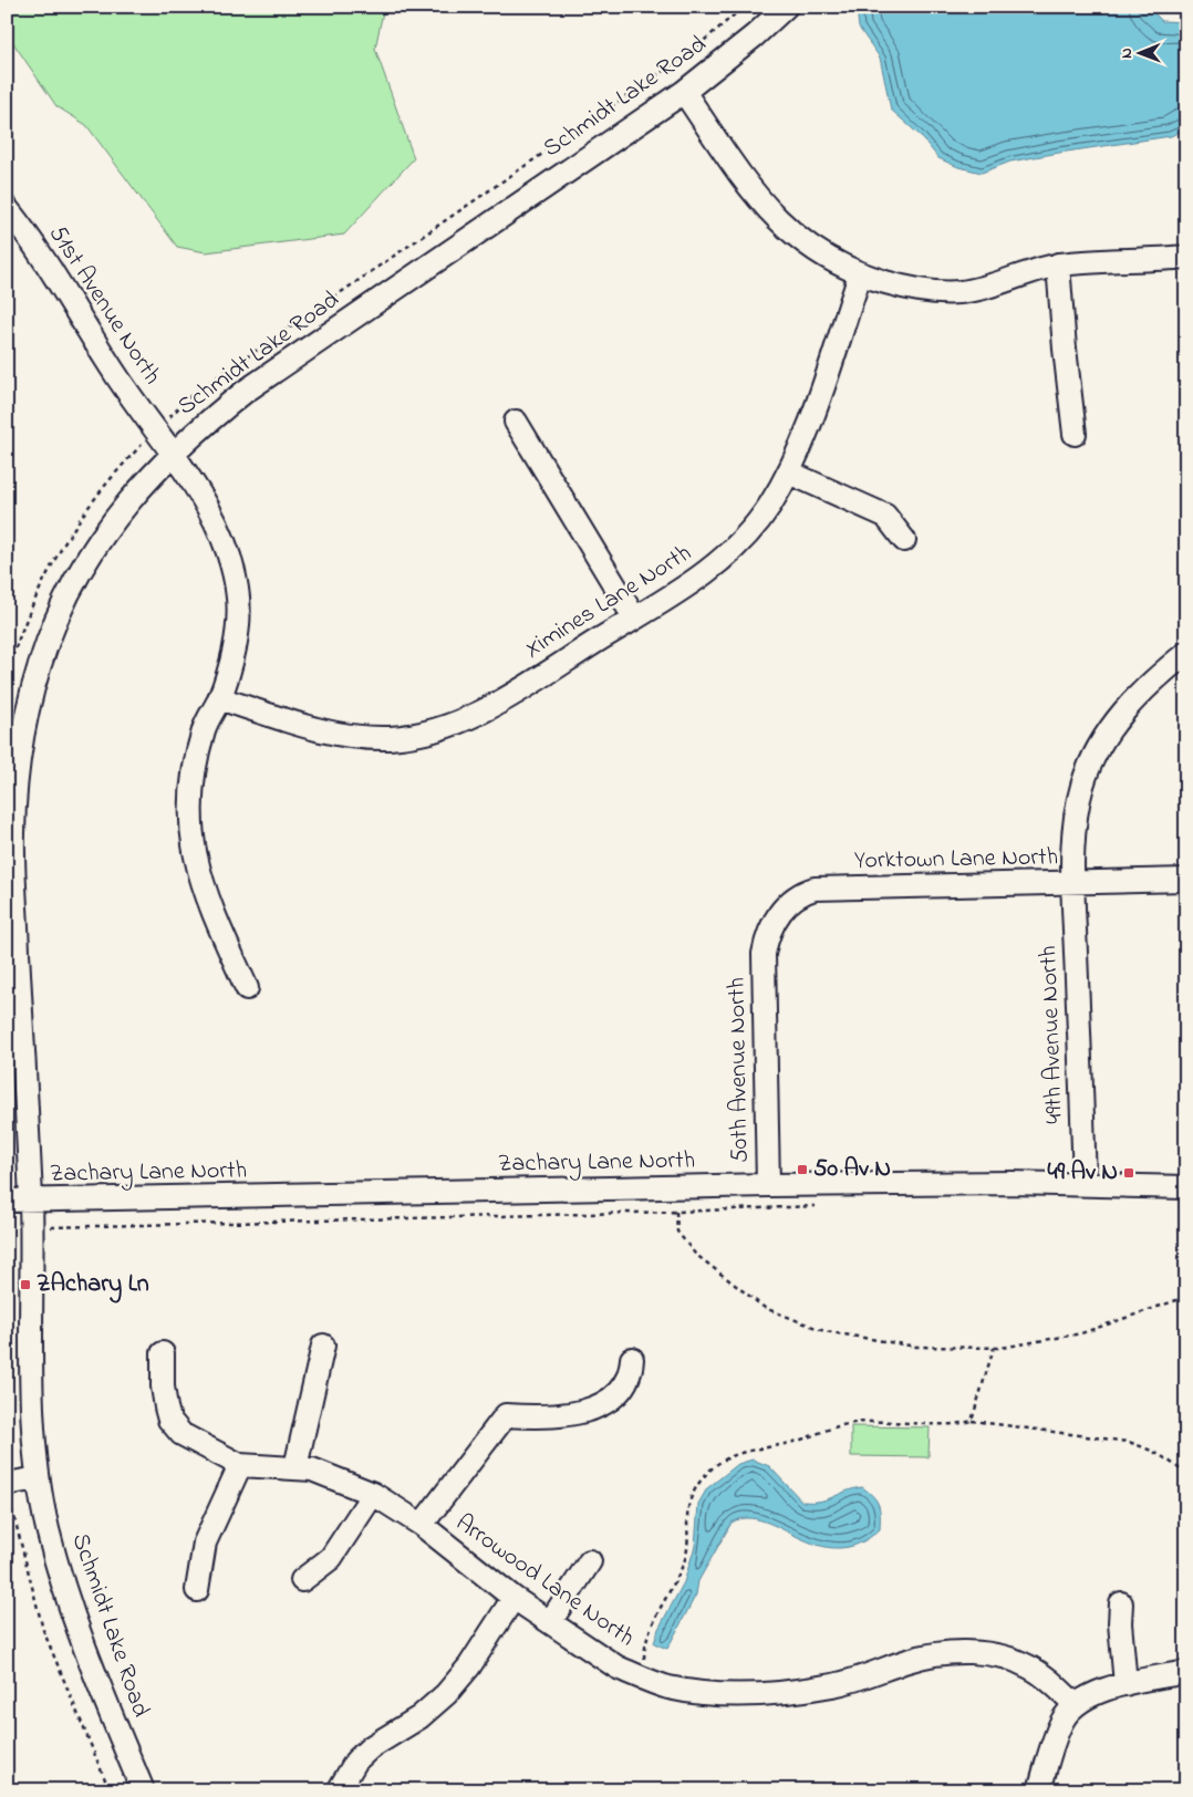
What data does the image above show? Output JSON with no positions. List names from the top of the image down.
{
  "streets": {
    "street": [
      "Schmidt Lake Road",
      "51st Avenue North",
      "Ximines Lane North",
      "Yorktown Lane North",
      "49th Avenue North",
      "50th Avenue North",
      "Zachary Lane North",
      "Arrowood Lane North"
    ]
  },
  "crossings": [
    ["Schmidt Lake Road", "51st Avenue North"],
    ["Schmidt Lake Road", "Zachary Lane North"],
    ["51st Avenue North", "Ximines Lane North"],
    ["Yorktown Lane North", "49th Avenue North"],
    ["Yorktown Lane North", "50th Avenue North"],
    ["49th Avenue North", "Zachary Lane North"],
    ["50th Avenue North", "Zachary Lane North"]
  ],
  "places": {
    "transit": ["50 Av N", "49 Av N", "ZAchary Ln"]
  },
  "north": "left"
}
